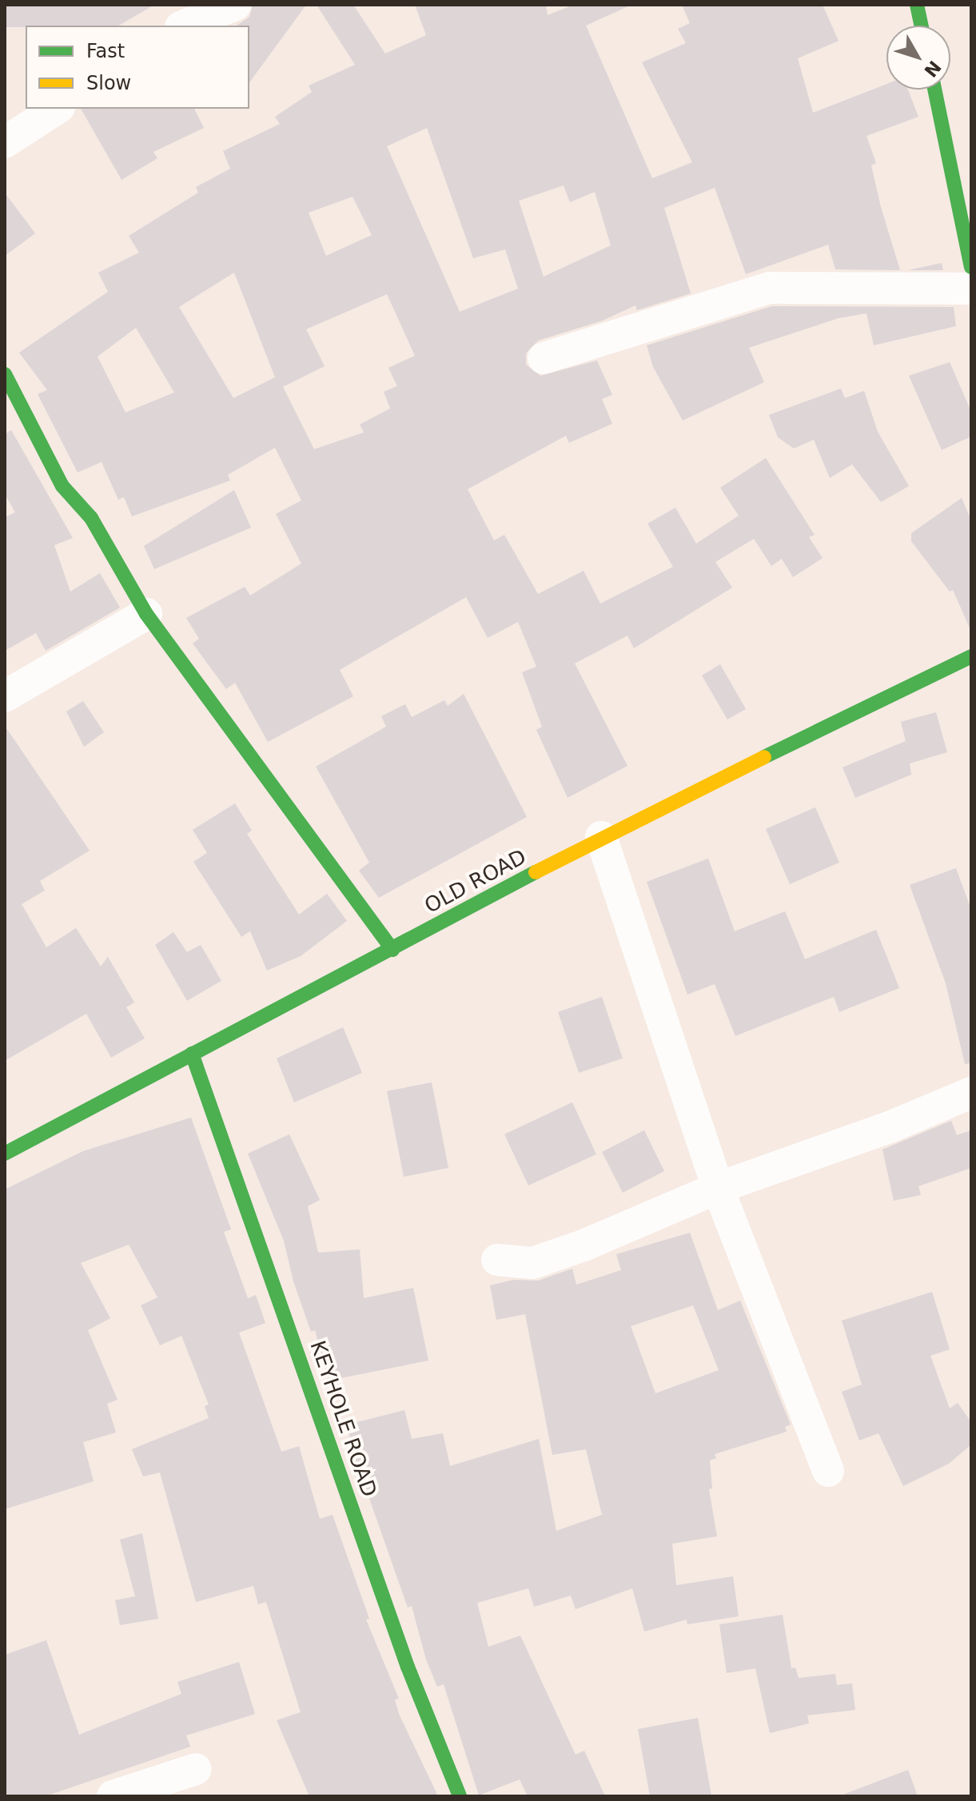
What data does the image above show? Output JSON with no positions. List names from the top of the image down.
{
  "streets": {
    "street": ["OLD ROAD", "KEYHOLE ROAD"]
  },
  "crossings": [
    ["OLD ROAD", "KEYHOLE ROAD"]
  ],
  "legend": ["Fast", "Slow"],
  "north": "bottom right"
}
